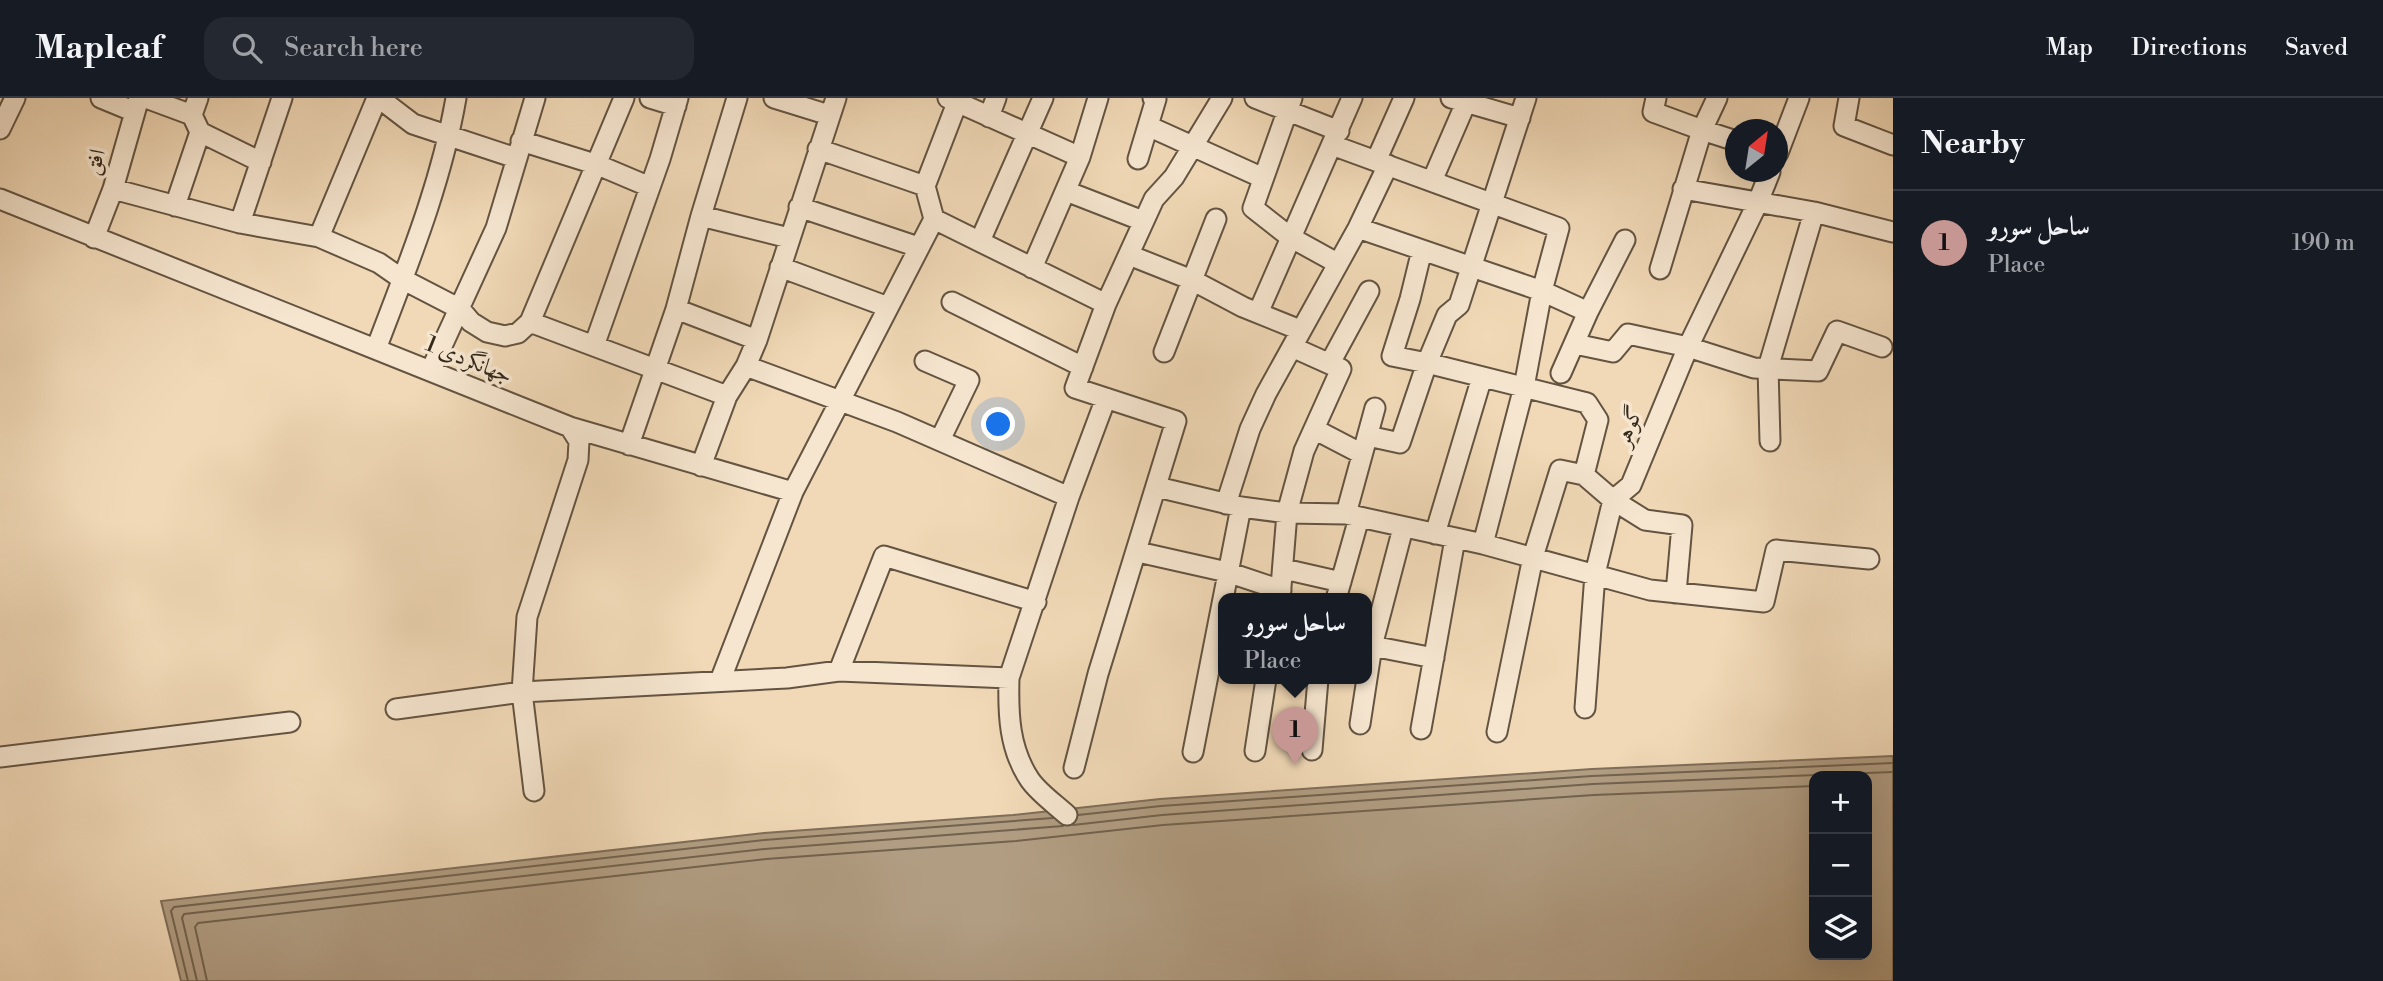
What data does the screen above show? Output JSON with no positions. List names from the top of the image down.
{
  "streets": {
    "street": ["افق", "جهانگردی 1", "گوهر"]
  },
  "crossings": [
    ["افق", "جهانگردی 1"]
  ],
  "north": "top right",
  "page": {
    "header": "Mapleaf",
    "search": "Search here",
    "nav": ["Map", "Directions", "Saved"],
    "heading": "Nearby",
    "list": [
      {
        "mark": "1",
        "name": "ساحل سورو",
        "note": "Place",
        "value": "190 m"
      }
    ],
    "popup": ["ساحل سورو", "Place"],
    "pins": "1",
    "map_buttons": ["+", "−"]
  }
}
